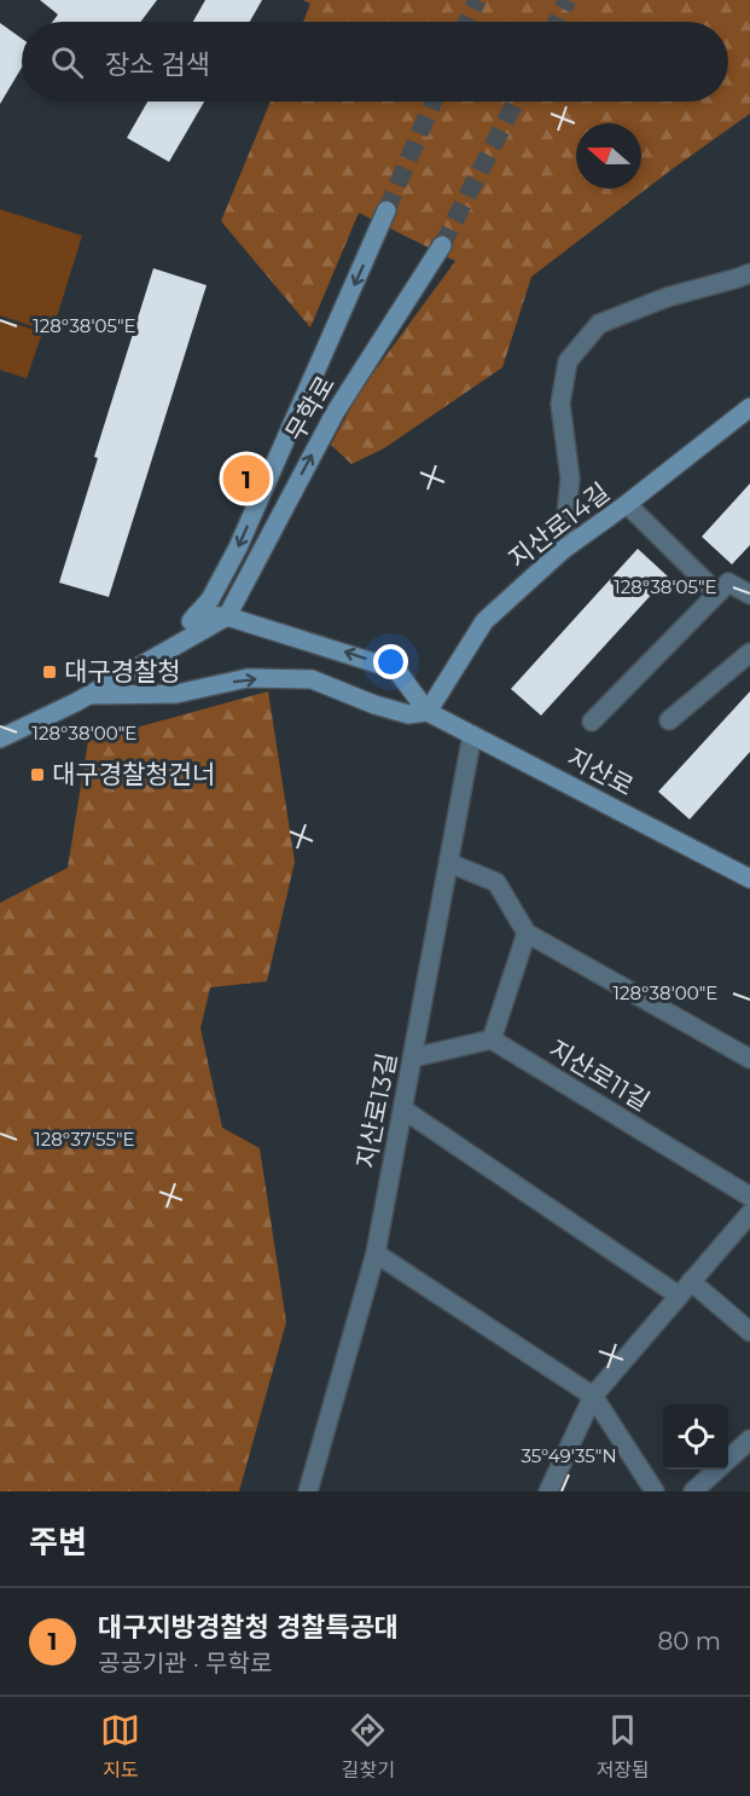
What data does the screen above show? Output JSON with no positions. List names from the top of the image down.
{
  "streets": {
    "main road": ["무학로", "지산로14길", "지산로"],
    "street": ["지산로11길", "지산로13길"]
  },
  "crossings": [
    ["무학로", "지산로"],
    ["지산로14길", "지산로"],
    ["지산로", "지산로13길"]
  ],
  "places": {
    "transit": ["대구경찰청", "대구경찰청건너"]
  },
  "north": "left",
  "page": {
    "search": "장소 검색",
    "pins": "1",
    "heading": "주변",
    "list": [
      {
        "mark": "1",
        "name": "대구지방경찰청 경찰특공대",
        "note": "공공기관 · 무학로",
        "value": "80 m"
      }
    ],
    "nav": ["지도", "길찾기", "저장됨"]
  },
  "coordinates": [
    "128°38'05\"E",
    "128°38'00\"E",
    "128°37'55\"E",
    "35°49'35\"N"
  ]
}
